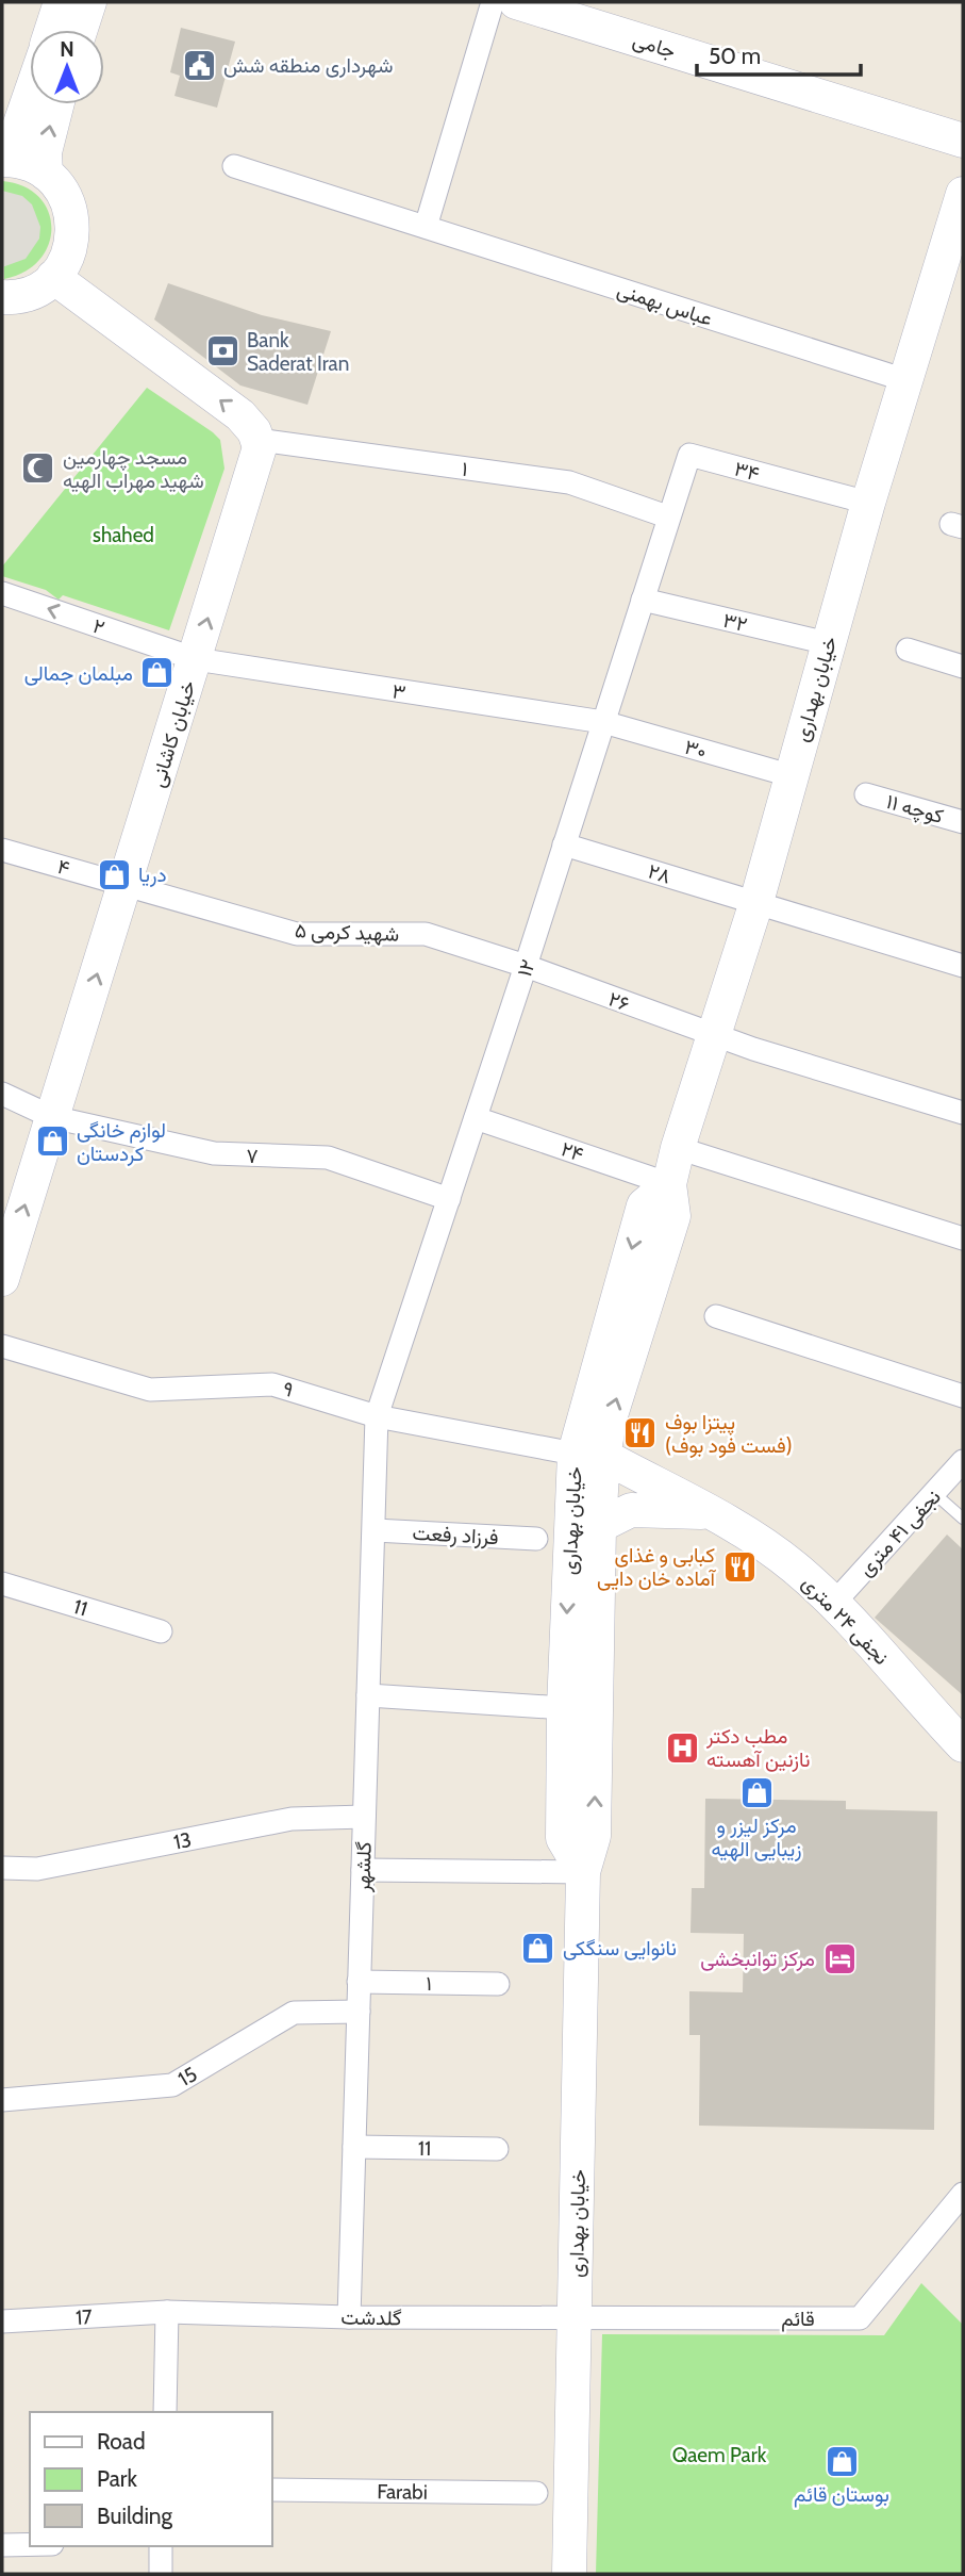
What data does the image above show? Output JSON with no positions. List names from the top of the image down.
{
  "streets": {
    "street": [
      "جامی",
      "عباس بهمنی",
      "۱",
      "۳۴",
      "۳۲",
      "۲",
      "خیابان بهداری",
      "۳",
      "خیابان کاشانی",
      "۳۰",
      "کوچه ۱۱",
      "۴",
      "۲۸",
      "۵ شهید کرمی",
      "۱۲",
      "۲۶",
      "۲۴",
      "۷",
      "۹",
      "نجفی ۴۱ متری",
      "فرزاد رفعت",
      "11",
      "نجفی ۲۴ متری",
      "13",
      "گلشهر",
      "15",
      "17",
      "گلدشت",
      "قائم",
      "Farabi"
    ]
  },
  "crossings": [
    ["عباس بهمنی", "خیابان بهداری"],
    ["۱", "۳۴"],
    ["۱", "خیابان کاشانی"],
    ["۱", "۱۲"],
    ["۱", "گلشهر"],
    ["۳۴", "خیابان بهداری"],
    ["۳۴", "۱۲"],
    ["۳۲", "خیابان بهداری"],
    ["۳۲", "۱۲"],
    ["۲", "۳"],
    ["۲", "خیابان کاشانی"],
    ["خیابان بهداری", "۳۰"],
    ["خیابان بهداری", "۲۸"],
    ["خیابان بهداری", "۲۶"],
    ["خیابان بهداری", "۲۴"],
    ["خیابان بهداری", "۹"],
    ["خیابان بهداری", "نجفی ۲۴ متری"],
    ["خیابان بهداری", "گلدشت"],
    ["خیابان بهداری", "قائم"],
    ["۳", "خیابان کاشانی"],
    ["۳", "۳۰"],
    ["۳", "۱۲"],
    ["خیابان کاشانی", "۴"],
    ["خیابان کاشانی", "۵ شهید کرمی"],
    ["خیابان کاشانی", "۷"],
    ["۳۰", "۱۲"],
    ["۴", "۵ شهید کرمی"],
    ["۲۸", "۱۲"],
    ["۵ شهید کرمی", "۱۲"],
    ["۵ شهید کرمی", "۲۶"],
    ["۱۲", "۲۶"],
    ["۱۲", "۲۴"],
    ["۱۲", "۷"],
    ["۱۲", "۹"],
    ["۱۲", "گلشهر"],
    ["۹", "نجفی ۲۴ متری"],
    ["۹", "گلشهر"],
    ["نجفی ۴۱ متری", "نجفی ۲۴ متری"],
    ["فرزاد رفعت", "گلشهر"],
    ["11", "گلشهر"],
    ["13", "گلشهر"],
    ["گلشهر", "15"],
    ["گلشهر", "گلدشت"],
    ["17", "گلدشت"],
    ["گلدشت", "قائم"]
  ],
  "one_way": ["۲", "خیابان کاشانی"],
  "parks": ["shahed", "Qaem Park"],
  "places": {
    "public building": ["شهرداری منطقه شش"],
    "bank": ["Bank Saderat Iran"],
    "mosque": ["مسجد چهارمین شهید مهراب الهیه"],
    "shop": [
      "مبلمان جمالی",
      "دریا",
      "لوازم خانگی کردستان",
      "مرکز لیزر و زیبایی الهیه",
      "نانوایی سنگکی",
      "بوستان قائم"
    ],
    "restaurant": ["پیتزا بوف (فست فود بوف)", "کبابی و غذای آماده خان دایی"],
    "hospital": ["مطب دکتر نازنین آهسته"],
    "hotel": ["مرکز توانبخشی"]
  },
  "legend": ["Road", "Park", "Building"],
  "scale_bar": "50 m",
  "north": "top"
}
